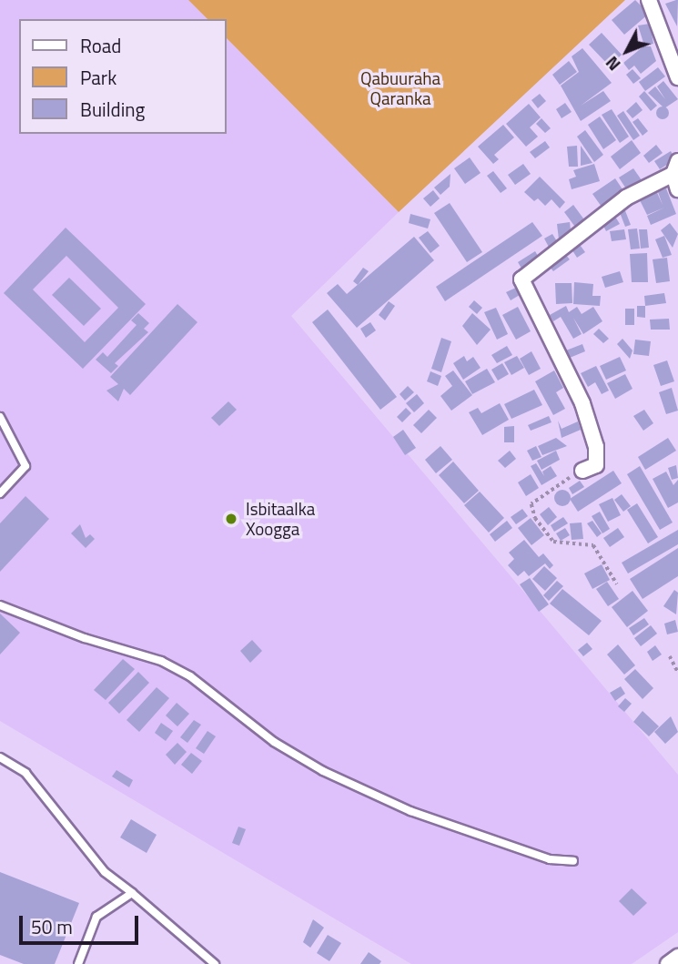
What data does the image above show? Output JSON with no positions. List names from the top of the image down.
{
  "parks": ["Qabuuraha Qaranka"],
  "places": ["Isbitaalka Xoogga"],
  "legend": ["Road", "Park", "Building"],
  "scale_bar": "50 m",
  "north": "bottom left"
}
